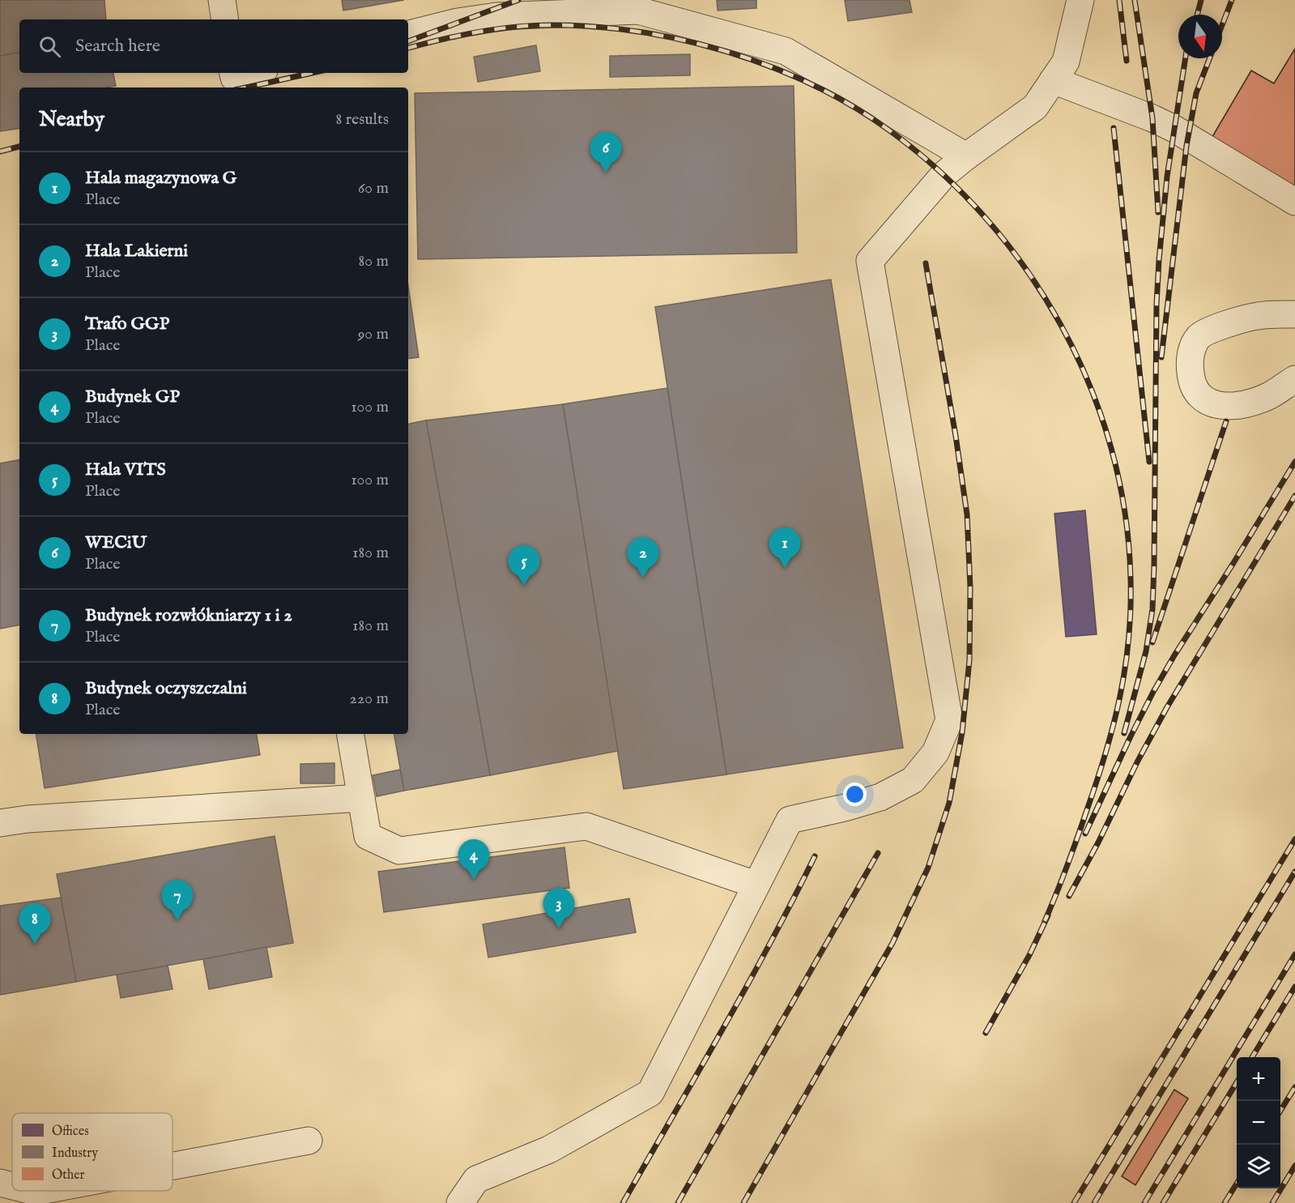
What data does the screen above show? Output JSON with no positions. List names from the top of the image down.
{
  "legend": ["Offices", "Industry", "Other"],
  "north": "bottom",
  "page": {
    "search": "Search here",
    "heading": ["Nearby", "8 results"],
    "pins": [
      "6",
      "1",
      "2",
      "5",
      "4",
      "7",
      "3",
      "8"
    ],
    "list": [
      {
        "mark": "1",
        "name": "Hala magazynowa G",
        "note": "Place",
        "value": "60 m"
      },
      {
        "mark": "2",
        "name": "Hala Lakierni",
        "note": "Place",
        "value": "80 m"
      },
      {
        "mark": "3",
        "name": "Trafo GGP",
        "note": "Place",
        "value": "90 m"
      },
      {
        "mark": "4",
        "name": "Budynek GP",
        "note": "Place",
        "value": "100 m"
      },
      {
        "mark": "5",
        "name": "Hala VITS",
        "note": "Place",
        "value": "100 m"
      },
      {
        "mark": "6",
        "name": "WECiU",
        "note": "Place",
        "value": "180 m"
      },
      {
        "mark": "7",
        "name": "Budynek rozwłókniarzy 1 i 2",
        "note": "Place",
        "value": "180 m"
      },
      {
        "mark": "8",
        "name": "Budynek oczyszczalni",
        "note": "Place",
        "value": "220 m"
      }
    ],
    "map_buttons": ["+", "−"]
  }
}
